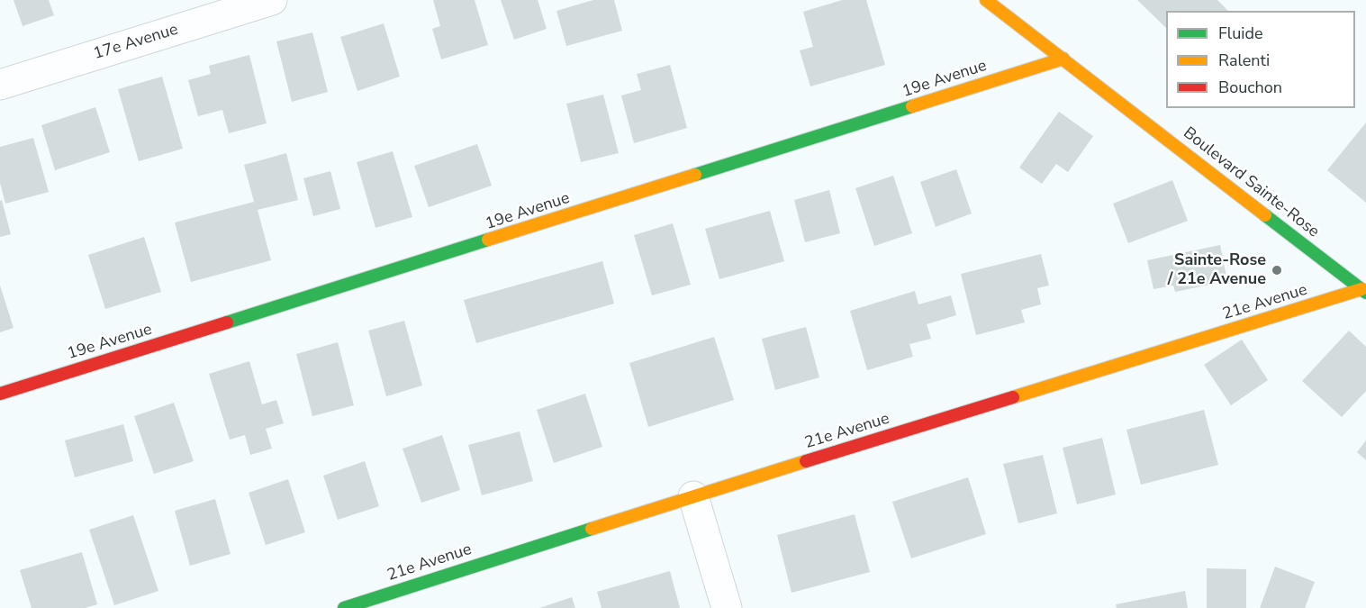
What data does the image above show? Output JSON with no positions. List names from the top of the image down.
{
  "streets": {
    "street": [
      "17e Avenue",
      "19e Avenue",
      "Boulevard Sainte-Rose",
      "21e Avenue"
    ]
  },
  "crossings": [
    ["19e Avenue", "Boulevard Sainte-Rose"],
    ["Boulevard Sainte-Rose", "21e Avenue"]
  ],
  "places": ["Sainte-Rose / 21e Avenue"],
  "legend": ["Fluide", "Ralenti", "Bouchon"]
}
